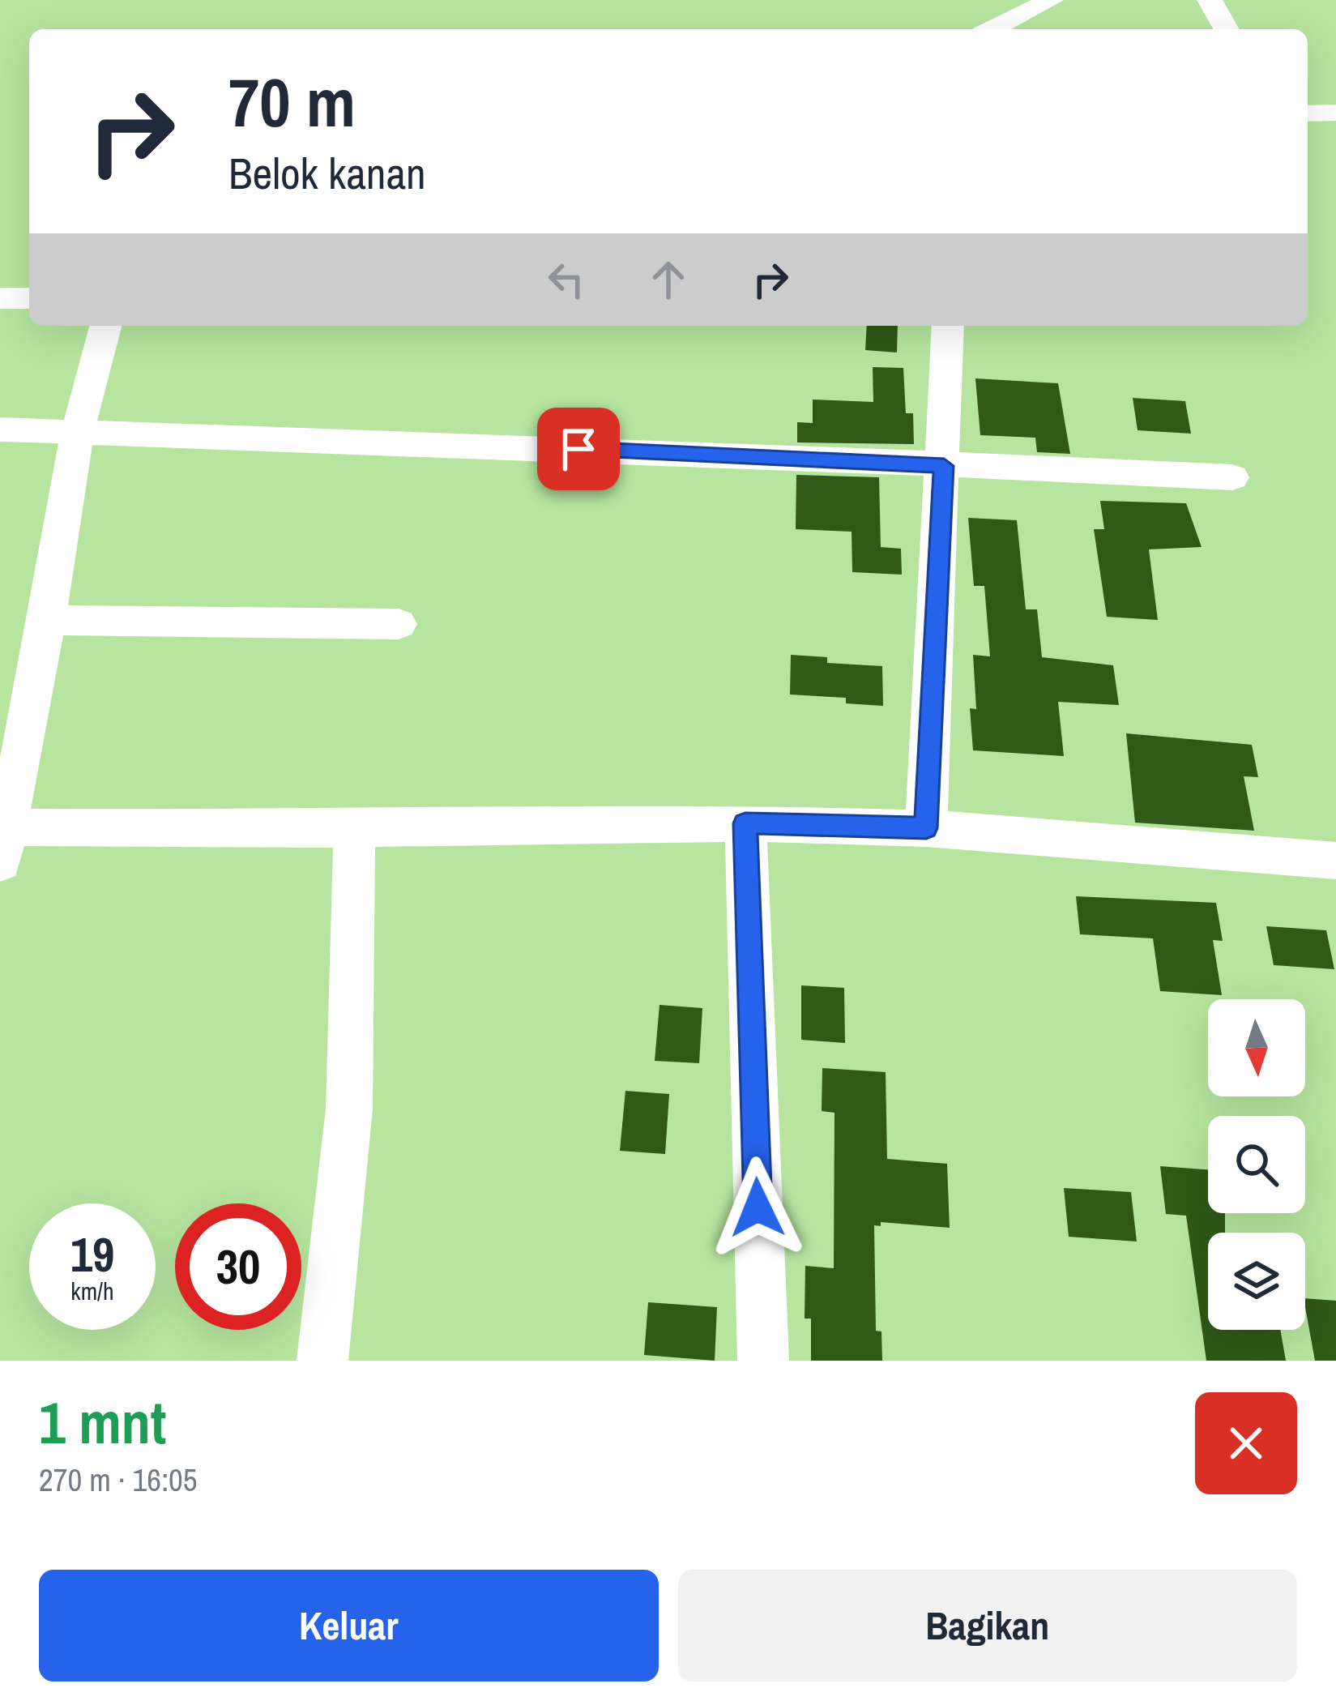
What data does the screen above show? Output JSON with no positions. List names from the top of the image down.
{
  "north": "bottom",
  "page": {
    "turn": ["70 m", "Belok kanan"],
    "speed": "19 km/h",
    "limit": "30",
    "heading": ["1 mnt", "270 m · 16:05"],
    "buttons": ["Keluar", "Bagikan"]
  }
}
